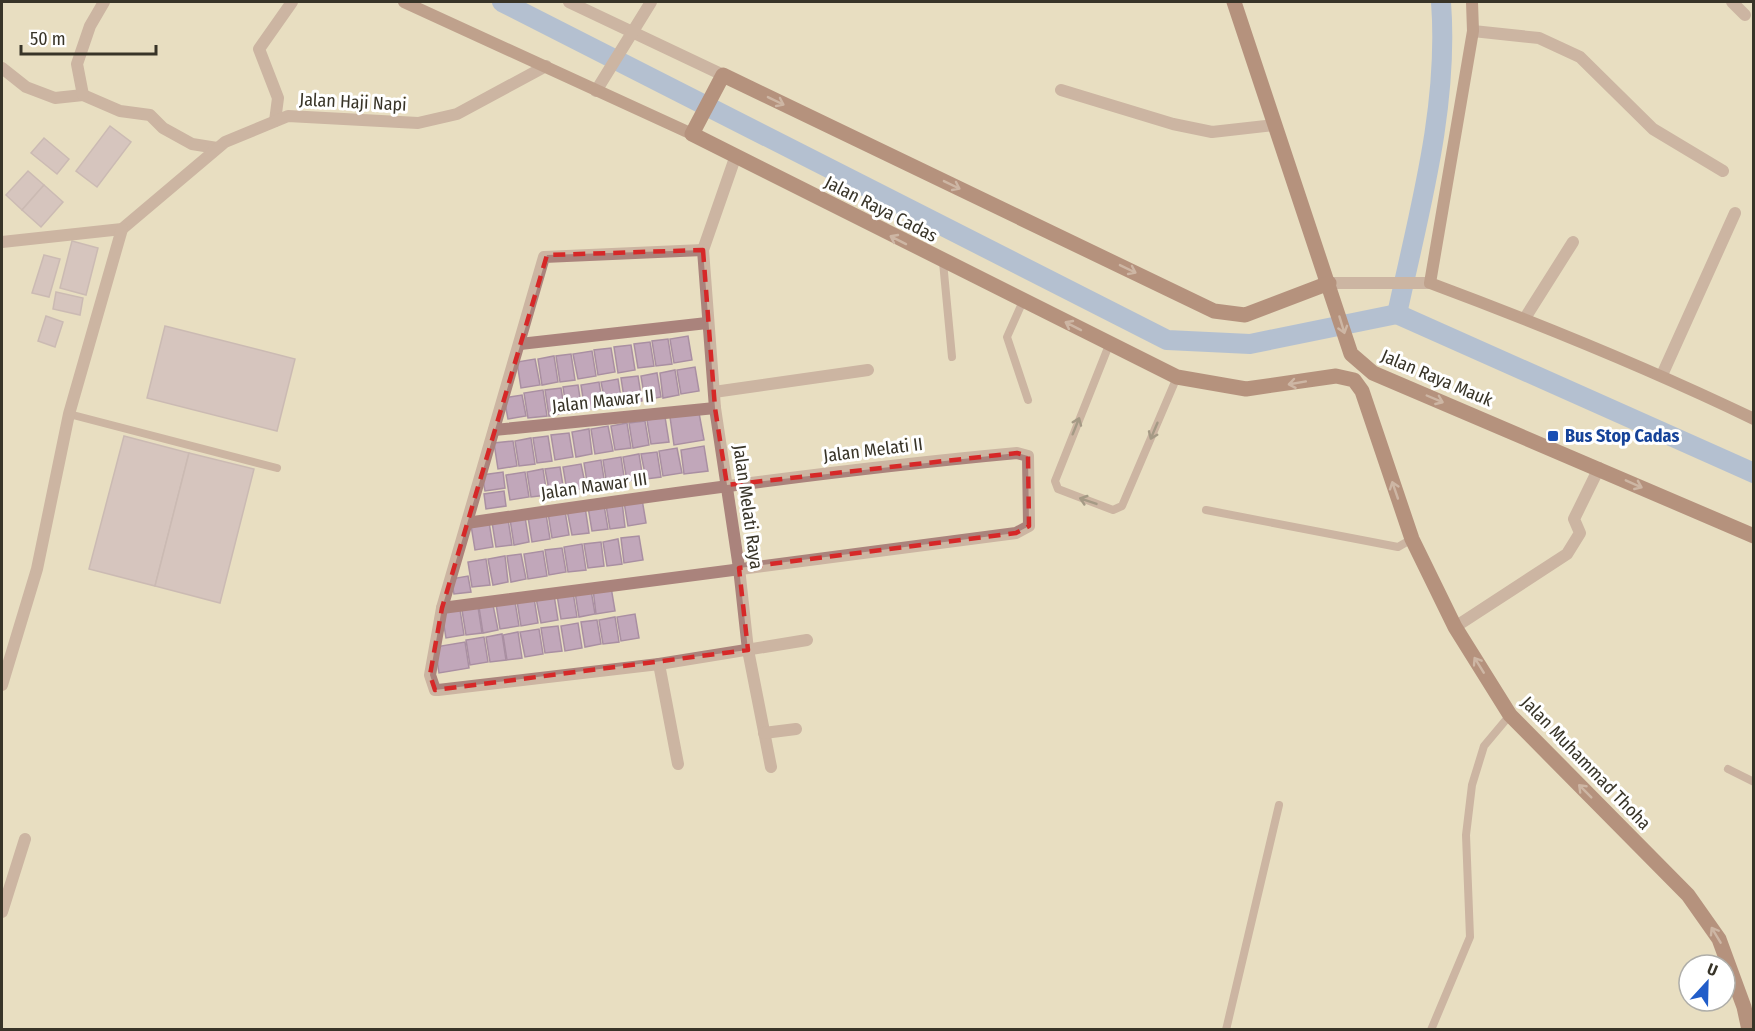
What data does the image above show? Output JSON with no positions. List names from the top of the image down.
{
  "streets": {
    "main road": ["Jalan Raya Cadas", "Jalan Raya Mauk", "Jalan Muhammad Thoha"],
    "street": [
      "Jalan Haji Napi",
      "Jalan Mawar II",
      "Jalan Melati II",
      "Jalan Mawar III",
      "Jalan Melati Raya"
    ]
  },
  "crossings": [
    ["Jalan Haji Napi", "Jalan Raya Cadas"],
    ["Jalan Raya Cadas", "Jalan Muhammad Thoha"],
    ["Jalan Mawar II", "Jalan Melati Raya"],
    ["Jalan Melati II", "Jalan Mawar III"],
    ["Jalan Melati II", "Jalan Melati Raya"],
    ["Jalan Mawar III", "Jalan Melati Raya"]
  ],
  "one_way": ["Jalan Raya Cadas", "Jalan Raya Mauk", "Jalan Muhammad Thoha"],
  "places": {
    "transit": ["Bus Stop Cadas"]
  },
  "scale_bar": "50 m",
  "north": "top"
}
